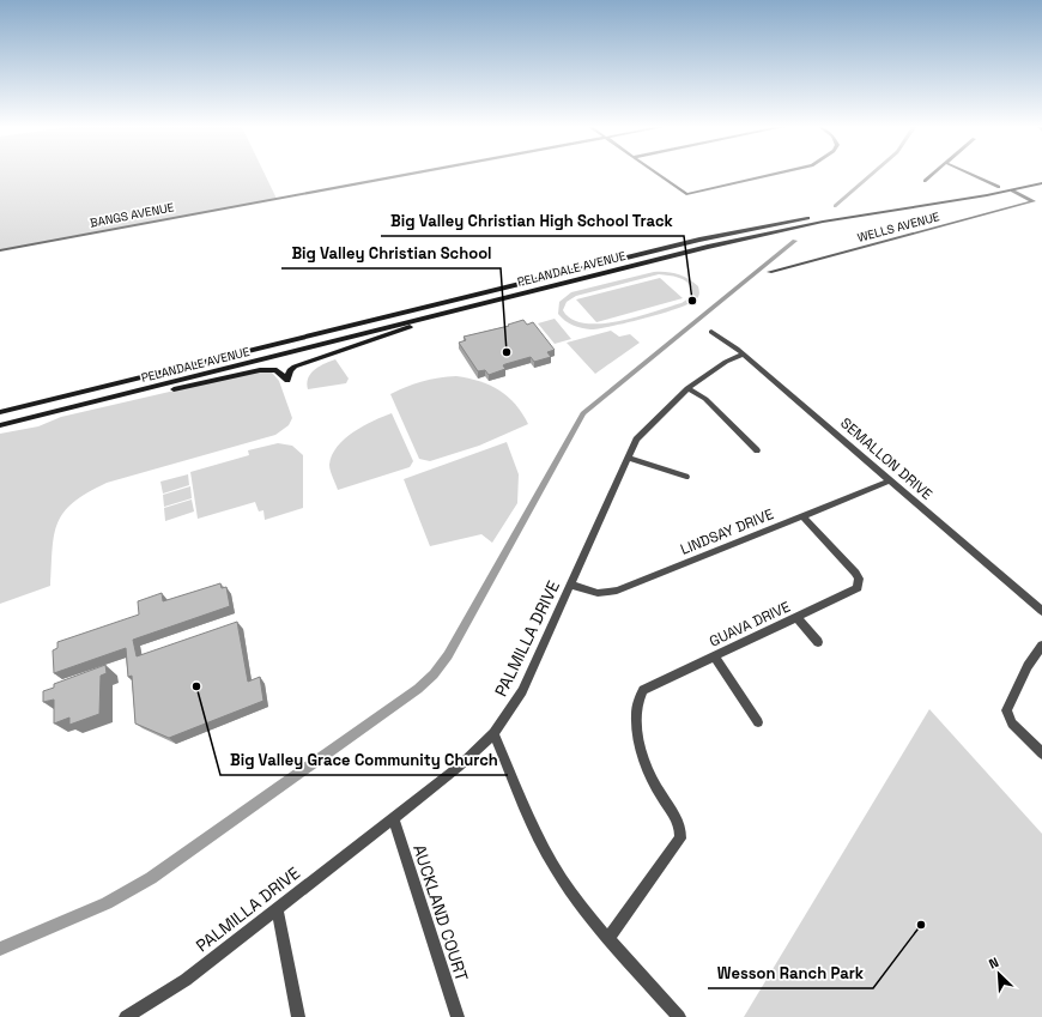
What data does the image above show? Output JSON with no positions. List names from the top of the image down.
{
  "streets": {
    "main road": ["PELANDALE AVENUE"],
    "street": [
      "BANGS AVENUE",
      "WELLS AVENUE",
      "SEMALLON DRIVE",
      "LINDSAY DRIVE",
      "GUAVA DRIVE",
      "PALMILLA DRIVE",
      "AUCKLAND COURT"
    ]
  },
  "crossings": [
    ["WELLS AVENUE", "PELANDALE AVENUE"],
    ["SEMALLON DRIVE", "LINDSAY DRIVE"],
    ["SEMALLON DRIVE", "PALMILLA DRIVE"],
    ["LINDSAY DRIVE", "GUAVA DRIVE"],
    ["LINDSAY DRIVE", "PALMILLA DRIVE"],
    ["PALMILLA DRIVE", "AUCKLAND COURT"]
  ],
  "places": [
    "Big Valley Christian High School Track",
    "Big Valley Christian School",
    "Big Valley Grace Community Church",
    "Wesson Ranch Park"
  ],
  "north": "top left"
}
